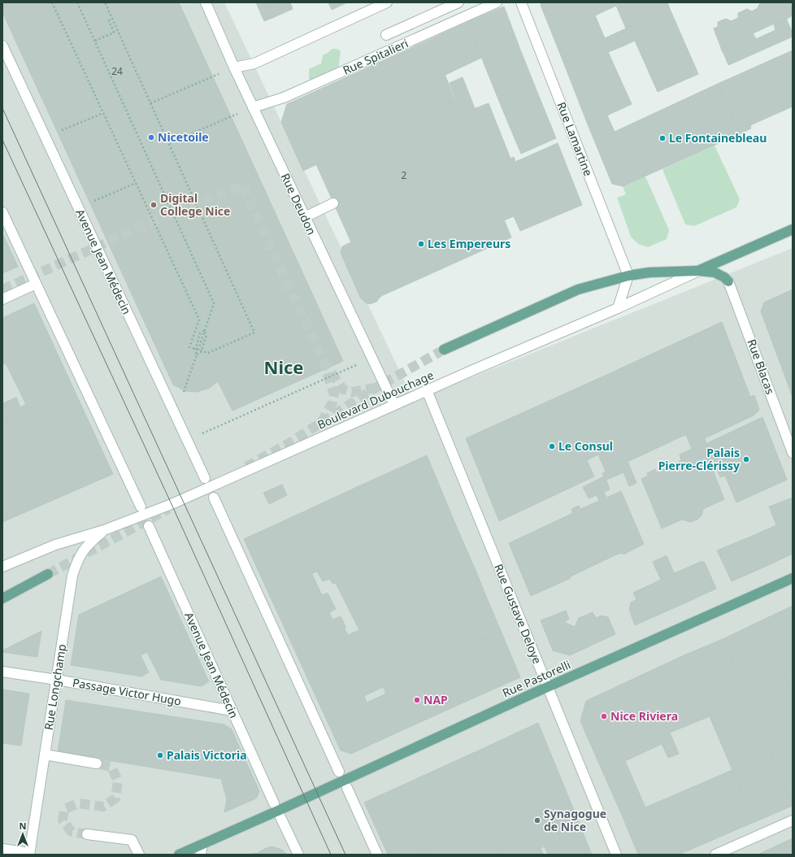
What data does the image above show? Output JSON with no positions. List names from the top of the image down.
{
  "streets": {
    "main road": ["Boulevard Dubouchage", "Rue Pastorelli"],
    "street": [
      "Rue Spitalieri",
      "Rue Lamartine",
      "Rue Deudon",
      "Avenue Jean Médecin",
      "Rue Blacas",
      "Rue Gustave Deloye",
      "Rue Longchamp",
      "Passage Victor Hugo"
    ]
  },
  "crossings": [
    ["Rue Spitalieri", "Rue Deudon"],
    ["Rue Lamartine", "Boulevard Dubouchage"],
    ["Rue Deudon", "Boulevard Dubouchage"],
    ["Avenue Jean Médecin", "Passage Victor Hugo"],
    ["Rue Blacas", "Boulevard Dubouchage"],
    ["Boulevard Dubouchage", "Rue Gustave Deloye"],
    ["Boulevard Dubouchage", "Rue Longchamp"],
    ["Rue Gustave Deloye", "Rue Pastorelli"],
    ["Rue Longchamp", "Passage Victor Hugo"]
  ],
  "districts": ["Nice"],
  "places": [
    "Nicetoile",
    "Le Fontainebleau",
    "Digital College Nice",
    "Les Empereurs",
    "Le Consul",
    "Palais Pierre-Clérissy",
    "NAP",
    "Nice Riviera",
    "Palais Victoria",
    "Synagogue de Nice"
  ],
  "house_numbers": ["24", "2"],
  "north": "top"
}
